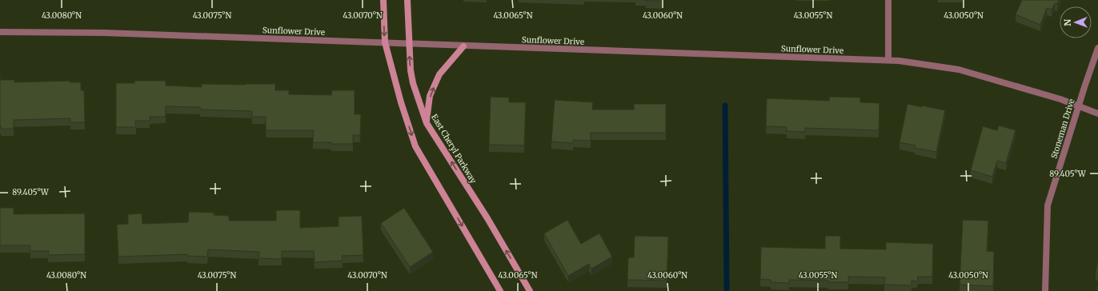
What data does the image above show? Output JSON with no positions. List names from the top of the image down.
{
  "streets": {
    "street": ["Sunflower Drive", "Stoneman Drive", "East Cheryl Parkway"]
  },
  "crossings": [
    ["Sunflower Drive", "Stoneman Drive"],
    ["Sunflower Drive", "East Cheryl Parkway"]
  ],
  "north": "left",
  "coordinates": [
    "43.0080°N",
    "43.0075°N",
    "43.0070°N",
    "43.0065°N",
    "43.0060°N",
    "43.0055°N",
    "43.0050°N",
    "89.405°W"
  ]
}
